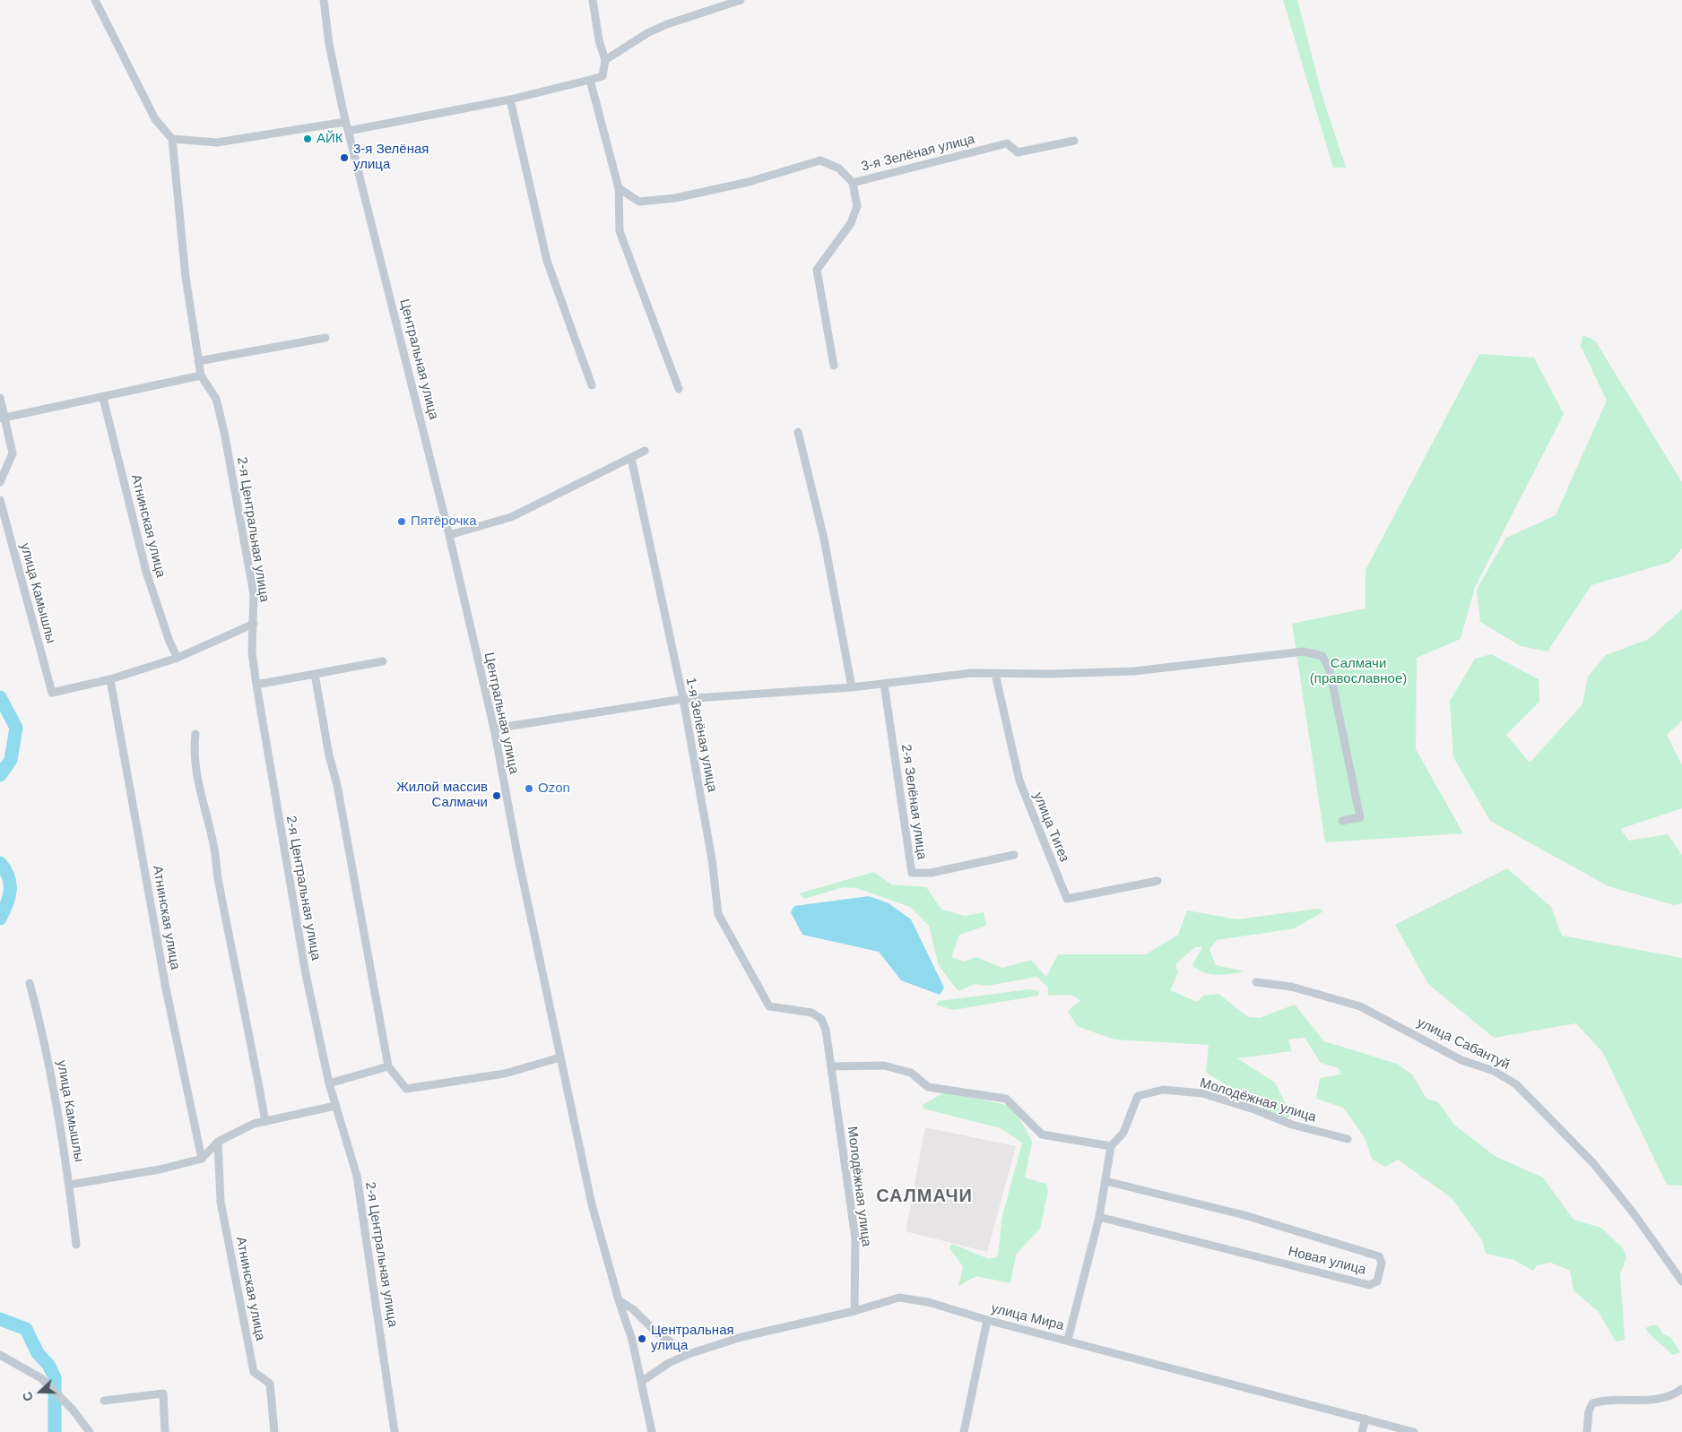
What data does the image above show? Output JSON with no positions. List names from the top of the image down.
{
  "streets": {
    "street": [
      "3-я Зелёная улица",
      "Центральная улица",
      "Атнинская улица",
      "2-я Центральная улица",
      "улица Камышлы",
      "1-я Зелёная улица",
      "2-я Зелёная улица",
      "улица Тигез",
      "улица Сабантуй",
      "Молодёжная улица",
      "Новая улица",
      "улица Мира"
    ]
  },
  "crossings": [
    ["Центральная улица", "улица Мира"],
    ["Атнинская улица", "улица Камышлы"],
    ["1-я Зелёная улица", "Молодёжная улица"],
    ["Молодёжная улица", "улица Мира"]
  ],
  "districts": ["САЛМАЧИ"],
  "parks": ["Салмачи (православное)"],
  "places": [
    "АЙК",
    "3-я Зелёная улица",
    "Пятёрочка",
    "Ozon",
    "Жилой массив Салмачи",
    "Центральная улица"
  ],
  "north": "left"
}
